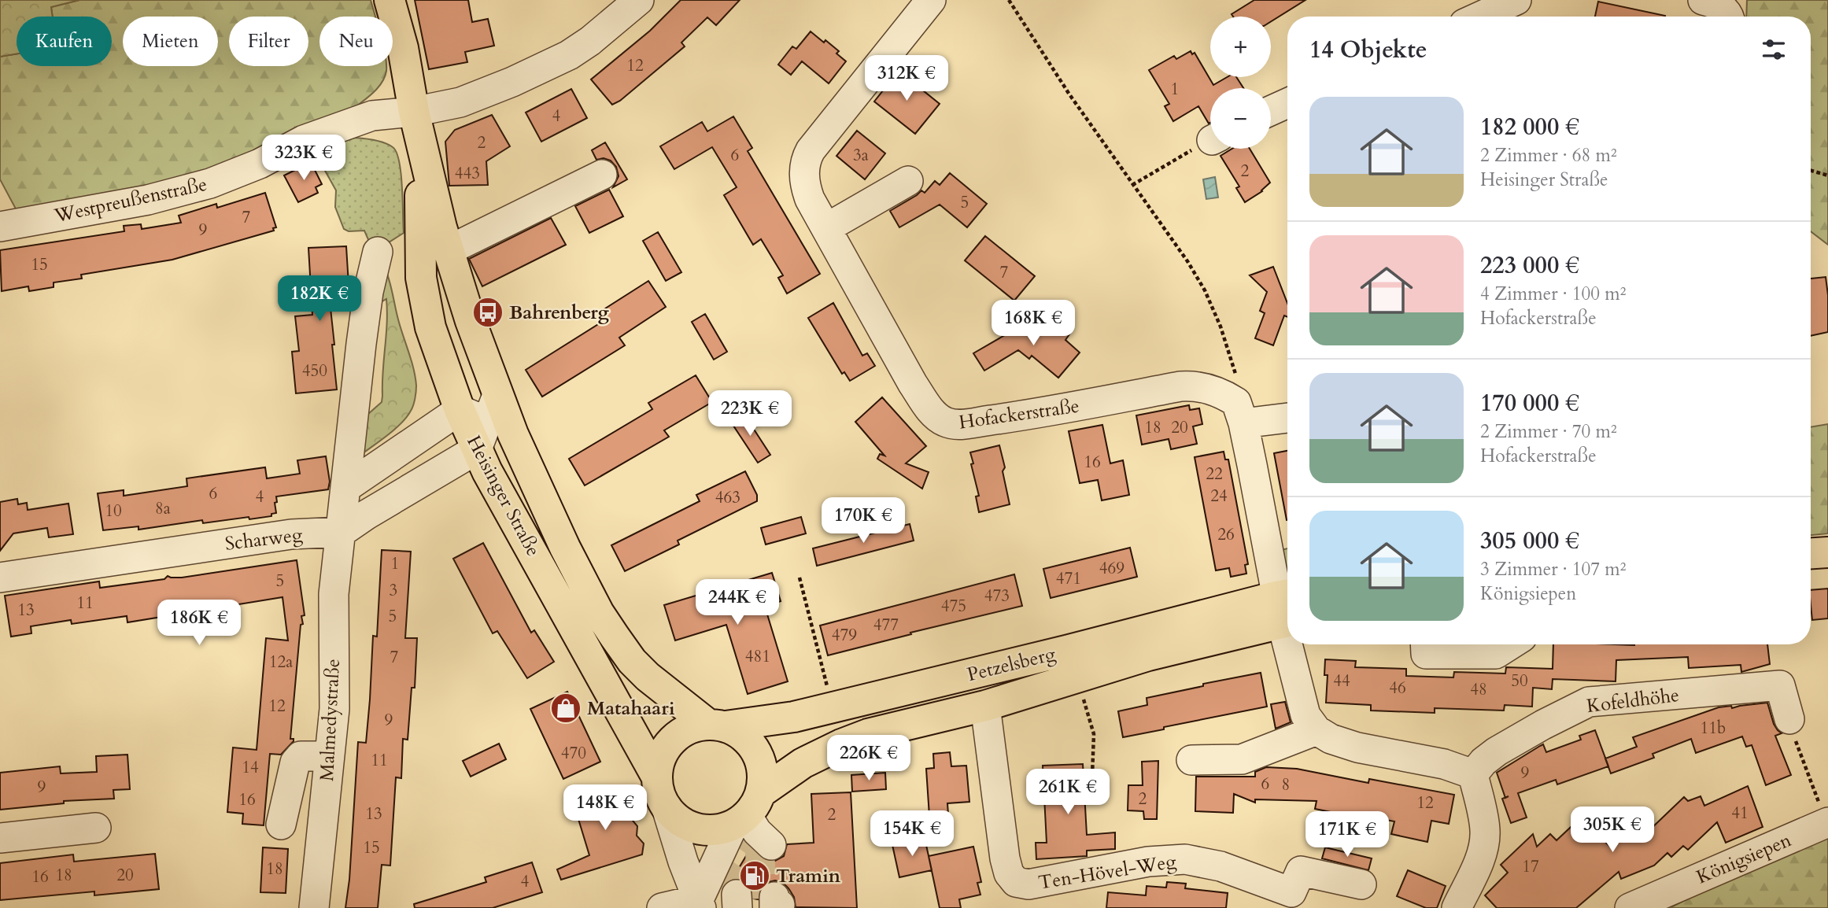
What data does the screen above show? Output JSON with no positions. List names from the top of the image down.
{
  "streets": {
    "main road": ["Heisinger Straße", "Petzelsberg"],
    "street": [
      "Westpreußenstraße",
      "Hofackerstraße",
      "Scharweg",
      "Kofeldhöhe",
      "Malmedystraße",
      "Königsiepen",
      "Ten-Hövel-Weg"
    ]
  },
  "crossings": [
    ["Westpreußenstraße", "Heisinger Straße"],
    ["Heisinger Straße", "Petzelsberg"],
    ["Scharweg", "Malmedystraße"],
    ["Petzelsberg", "Ten-Hövel-Weg"]
  ],
  "places": {
    "bus stop": ["Bahrenberg"],
    "shop": ["Matahaari"],
    "fuel station": ["Tramin"]
  },
  "house_numbers": [
    "12",
    "1",
    "4",
    "2",
    "6",
    "3a",
    "2",
    "443",
    "5",
    "7",
    "9",
    "15",
    "7",
    "450",
    "18",
    "20",
    "16",
    "22",
    "6",
    "24",
    "4",
    "463",
    "8a",
    "10",
    "26",
    "1",
    "469",
    "471",
    "5",
    "3",
    "473",
    "11",
    "475",
    "13",
    "5",
    "477",
    "479",
    "481",
    "7",
    "12a",
    "44",
    "50",
    "46",
    "48",
    "12",
    "9",
    "11b",
    "470",
    "11",
    "14",
    "9",
    "6",
    "8",
    "9",
    "2",
    "16",
    "12",
    "41",
    "13",
    "2",
    "15",
    "17",
    "18",
    "18",
    "20",
    "16",
    "4"
  ],
  "page": {
    "map_buttons": ["+", "−"],
    "chip": [
      "Kaufen",
      "Mieten",
      "Filter",
      "Neu"
    ],
    "heading": "14 Objekte",
    "price": [
      "312K €",
      "323K €",
      "182K €",
      "168K €",
      "223K €",
      "170K €",
      "244K €",
      "186K €",
      "226K €",
      "261K €",
      "148K €",
      "305K €",
      "154K €",
      "171K €"
    ],
    "list": [
      {
        "name": "182 000 €",
        "note": "2 Zimmer · 68 m² · Heisinger Straße"
      },
      {
        "name": "223 000 €",
        "note": "4 Zimmer · 100 m² · Hofackerstraße"
      },
      {
        "name": "170 000 €",
        "note": "2 Zimmer · 70 m² · Hofackerstraße"
      },
      {
        "name": "305 000 €",
        "note": "3 Zimmer · 107 m² · Königsiepen"
      }
    ]
  }
}
